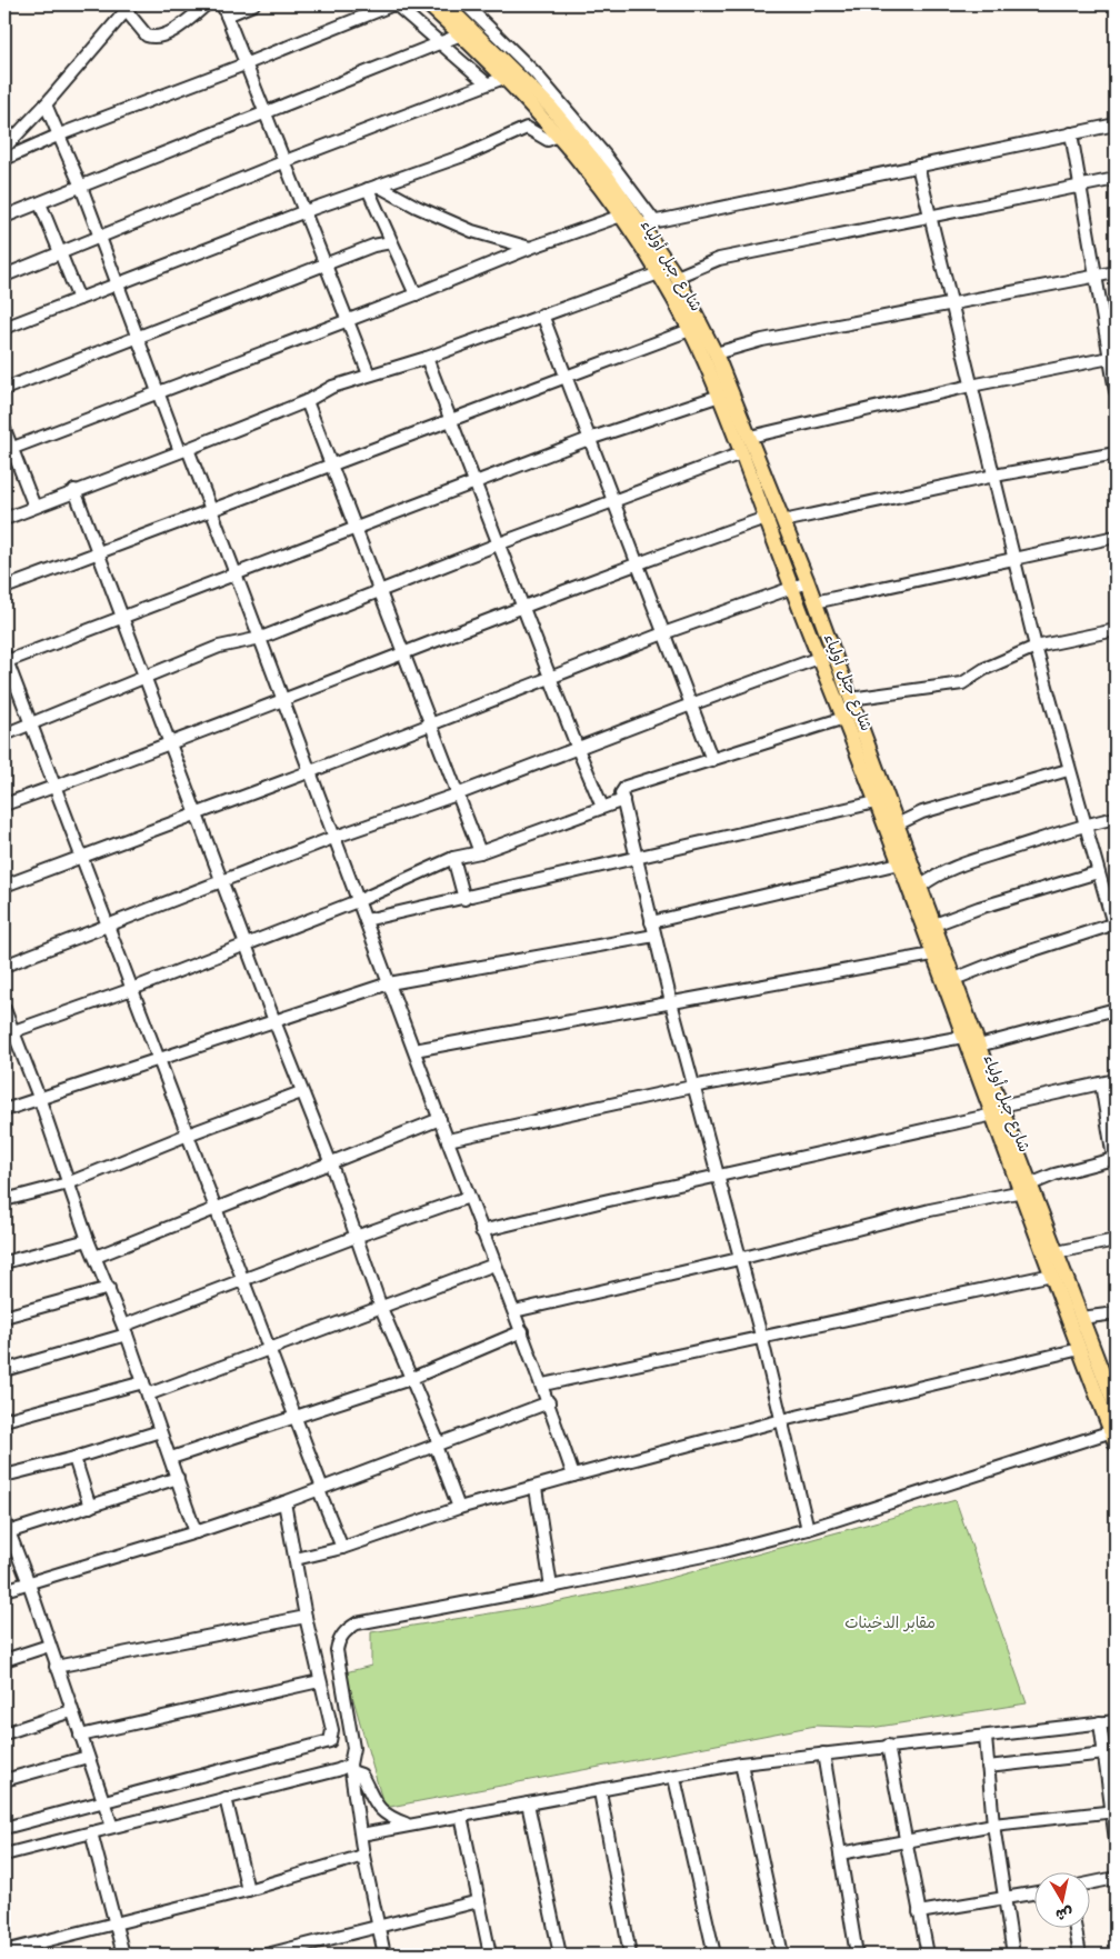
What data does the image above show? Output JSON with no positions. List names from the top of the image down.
{
  "streets": {
    "main road": ["شارع جبل أولياء"]
  },
  "parks": ["مقابر الدخينات"],
  "north": "bottom"
}
